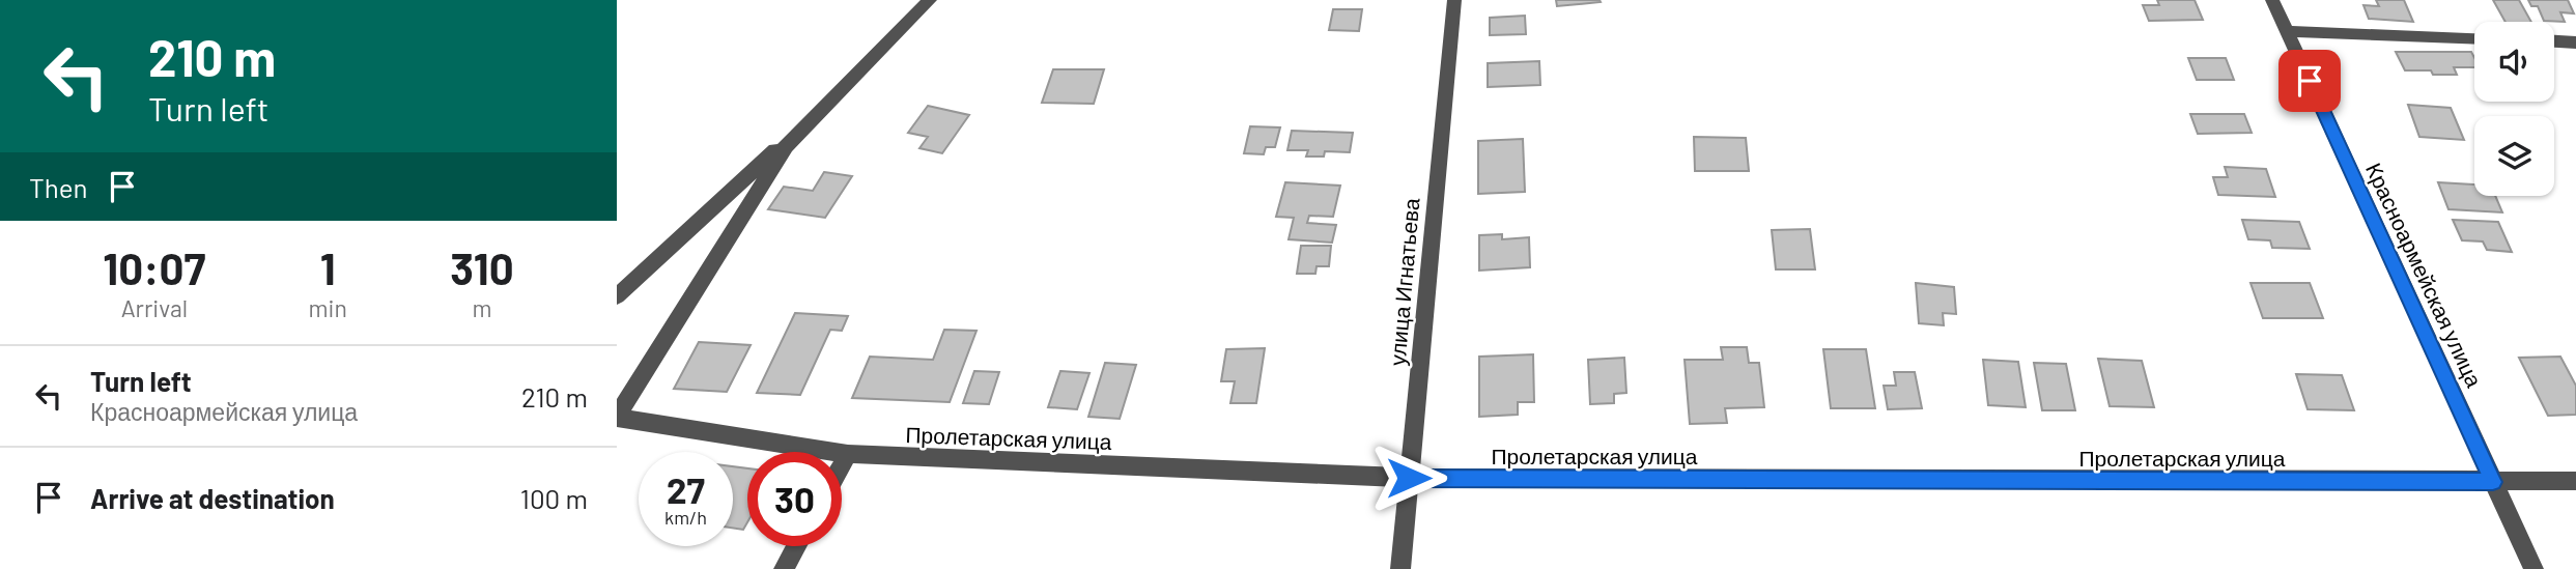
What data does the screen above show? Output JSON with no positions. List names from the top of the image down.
{
  "streets": {
    "street": ["Красноармейская улица", "улица Игнатьева", "Пролетарская улица"]
  },
  "crossings": [
    ["Красноармейская улица", "Пролетарская улица"],
    ["улица Игнатьева", "Пролетарская улица"]
  ],
  "page": {
    "turn": ["210 m", "Turn left"],
    "then": "Then",
    "eta": [
      "10:07",
      "Arrival",
      "1",
      "min",
      "310",
      "m"
    ],
    "list": [
      {
        "name": "Turn left",
        "note": "Красноармейская улица",
        "value": "210 m"
      },
      {
        "name": "Arrive at destination",
        "value": "100 m"
      }
    ],
    "speed": "27 km/h",
    "limit": "30"
  }
}
